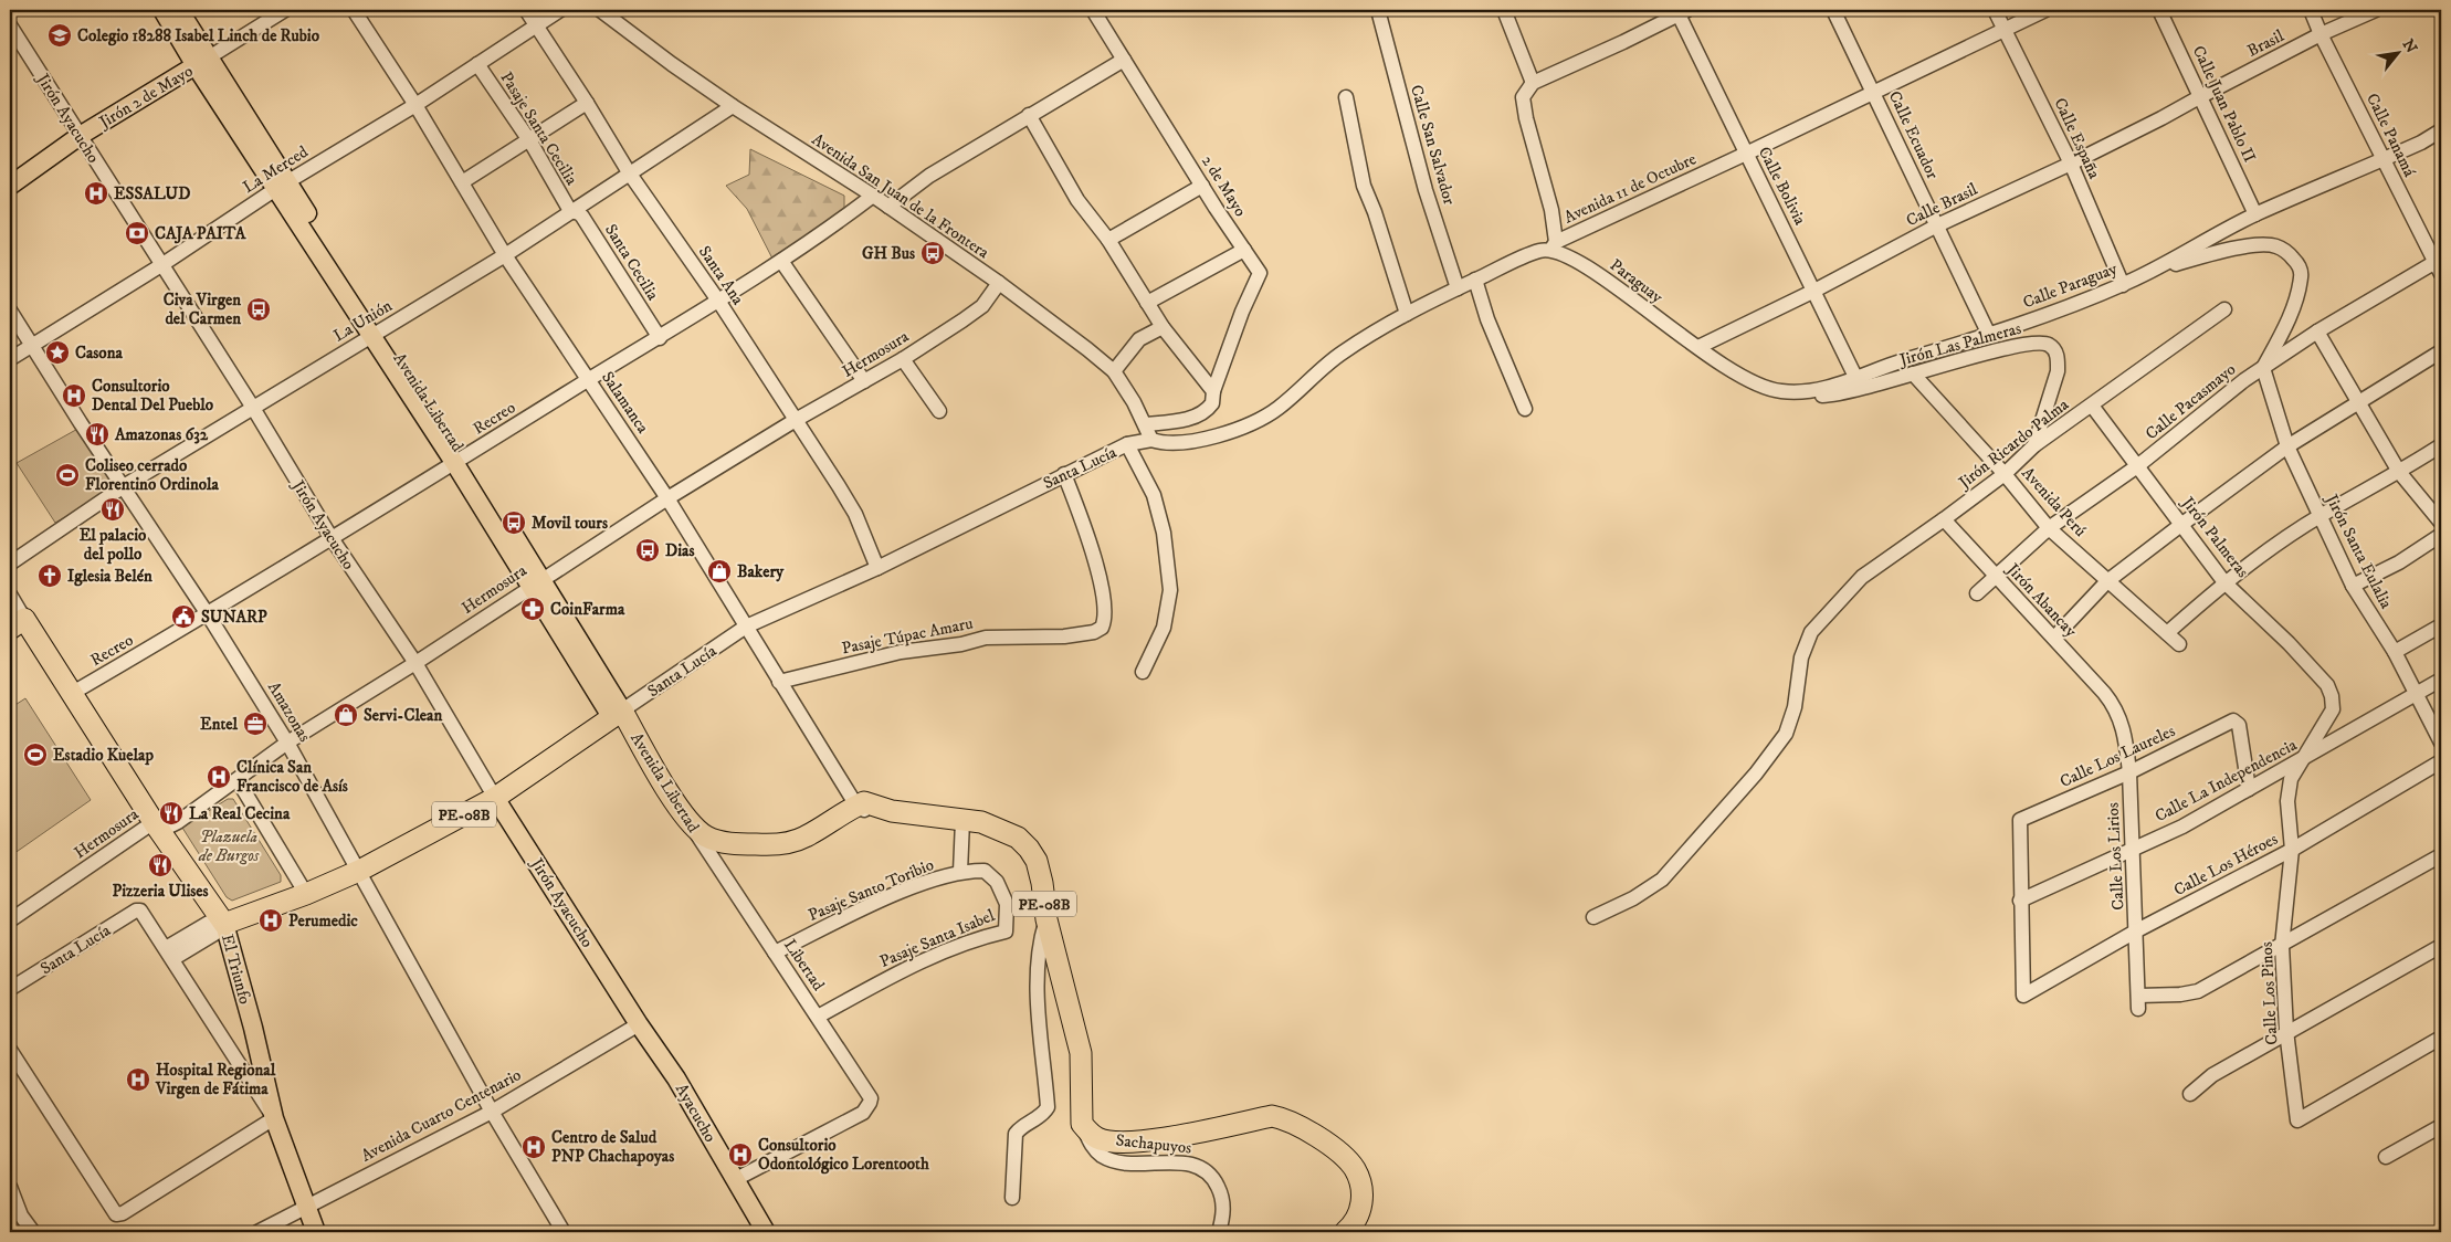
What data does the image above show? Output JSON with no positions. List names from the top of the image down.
{
  "streets": {
    "highway": [
      "Avenida Libertad",
      "Santa Lucía",
      "PE-08B",
      "El Triunfo"
    ],
    "main road": ["Jirón 2 de Mayo", "Jirón Ayacucho", "Ayacucho"],
    "street": [
      "Brasil",
      "Calle Juan Pablo II",
      "Pasaje Santa Cecilia",
      "Calle Ecuador",
      "Calle Panamá",
      "Calle España",
      "Calle San Salvador",
      "La Merced",
      "2 de Mayo",
      "Calle Bolivia",
      "Avenida 11 de Octubre",
      "Avenida San Juan de la Frontera",
      "Calle Brasil",
      "Santa Cecilia",
      "Santa Ana",
      "Paraguay",
      "Calle Paraguay",
      "La Unión",
      "Jirón Las Palmeras",
      "Hermosura",
      "Calle Pacasmayo",
      "Salamanca",
      "Recreo",
      "Jirón Ricardo Palma",
      "Avenida Perú",
      "Jirón Palmeras",
      "Jirón Santa Eulalia",
      "Jirón Abancay",
      "Pasaje Túpac Amaru",
      "Amazonas",
      "Calle Los Laureles",
      "Calle La Independencia",
      "Calle Los Lirios",
      "Calle Los Héroes",
      "Pasaje Santo Toribio",
      "Pasaje Santa Isabel",
      "Libertad",
      "Calle Los Pinos",
      "Avenida Cuarto Centenario",
      "Sachapuyos"
    ]
  },
  "crossings": [
    ["Brasil", "Calle Juan Pablo II"],
    ["Brasil", "Calle Panamá"],
    ["Brasil", "Calle Brasil"],
    ["Jirón 2 de Mayo", "Jirón Ayacucho"],
    ["Jirón 2 de Mayo", "Avenida Libertad"],
    ["Calle Juan Pablo II", "Calle Brasil"],
    ["Calle Juan Pablo II", "Calle Paraguay"],
    ["Jirón Ayacucho", "La Merced"],
    ["Jirón Ayacucho", "La Unión"],
    ["Jirón Ayacucho", "Hermosura"],
    ["Jirón Ayacucho", "Recreo"],
    ["Jirón Ayacucho", "Santa Lucía"],
    ["Jirón Ayacucho", "Ayacucho"],
    ["Jirón Ayacucho", "Avenida Cuarto Centenario"],
    ["Pasaje Santa Cecilia", "La Merced"],
    ["Pasaje Santa Cecilia", "Santa Cecilia"],
    ["Pasaje Santa Cecilia", "La Unión"],
    ["Calle Ecuador", "Avenida 11 de Octubre"],
    ["Calle Ecuador", "Calle Brasil"],
    ["Calle Ecuador", "Calle Paraguay"],
    ["Calle Panamá", "Calle Paraguay"],
    ["Calle Panamá", "Calle Pacasmayo"],
    ["Calle España", "Avenida 11 de Octubre"],
    ["Calle España", "Calle Brasil"],
    ["Calle España", "Calle Paraguay"],
    ["Calle San Salvador", "Avenida 11 de Octubre"],
    ["La Merced", "Santa Ana"],
    ["La Merced", "Avenida Libertad"],
    ["La Merced", "Salamanca"],
    ["La Merced", "Amazonas"],
    ["Calle Bolivia", "Avenida 11 de Octubre"],
    ["Calle Bolivia", "Calle Brasil"],
    ["Calle Bolivia", "Calle Paraguay"],
    ["Avenida 11 de Octubre", "Avenida San Juan de la Frontera"],
    ["Avenida 11 de Octubre", "Paraguay"],
    ["Avenida 11 de Octubre", "Santa Lucía"],
    ["Avenida San Juan de la Frontera", "La Unión"],
    ["Avenida San Juan de la Frontera", "Hermosura"],
    ["Avenida San Juan de la Frontera", "Recreo"],
    ["Avenida San Juan de la Frontera", "Santa Lucía"],
    ["Calle Brasil", "Paraguay"],
    ["Calle Brasil", "Calle Paraguay"],
    ["Santa Cecilia", "La Unión"],
    ["Santa Cecilia", "Recreo"],
    ["Santa Ana", "La Unión"],
    ["Santa Ana", "Hermosura"],
    ["Santa Ana", "Recreo"],
    ["Santa Ana", "Santa Lucía"],
    ["Paraguay", "Calle Paraguay"],
    ["Calle Paraguay", "Jirón Las Palmeras"],
    ["La Unión", "Avenida Libertad"],
    ["La Unión", "Salamanca"],
    ["La Unión", "Amazonas"],
    ["Jirón Las Palmeras", "Jirón Ricardo Palma"],
    ["Jirón Las Palmeras", "Avenida Perú"],
    ["Hermosura", "Avenida Libertad"],
    ["Hermosura", "Salamanca"],
    ["Hermosura", "Amazonas"],
    ["Hermosura", "El Triunfo"],
    ["Calle Pacasmayo", "Avenida Perú"],
    ["Calle Pacasmayo", "Jirón Palmeras"],
    ["Calle Pacasmayo", "Jirón Santa Eulalia"],
    ["Calle Pacasmayo", "Jirón Abancay"],
    ["Avenida Libertad", "Recreo"],
    ["Avenida Libertad", "Santa Lucía"],
    ["Avenida Libertad", "Libertad"],
    ["Salamanca", "Recreo"],
    ["Salamanca", "Santa Lucía"],
    ["Salamanca", "Pasaje Túpac Amaru"],
    ["Salamanca", "PE-08B"],
    ["Recreo", "Amazonas"],
    ["Recreo", "El Triunfo"],
    ["Jirón Ricardo Palma", "Avenida Perú"],
    ["Jirón Ricardo Palma", "Jirón Palmeras"],
    ["Jirón Ricardo Palma", "Jirón Abancay"],
    ["Santa Lucía", "Pasaje Túpac Amaru"],
    ["Santa Lucía", "Amazonas"],
    ["Santa Lucía", "El Triunfo"],
    ["Jirón Palmeras", "Calle Los Pinos"],
    ["Jirón Santa Eulalia", "Calle La Independencia"],
    ["Jirón Abancay", "Calle Los Lirios"],
    ["Amazonas", "Avenida Cuarto Centenario"],
    ["Calle Los Laureles", "Calle La Independencia"],
    ["Calle Los Laureles", "Calle Los Lirios"],
    ["Calle Los Laureles", "Calle Los Héroes"],
    ["Calle La Independencia", "Calle Los Lirios"],
    ["Calle La Independencia", "Calle Los Héroes"],
    ["Calle La Independencia", "Calle Los Pinos"],
    ["PE-08B", "Sachapuyos"],
    ["Calle Los Lirios", "Calle Los Héroes"],
    ["Calle Los Lirios", "Calle Los Pinos"],
    ["Calle Los Héroes", "Calle Los Pinos"],
    ["Pasaje Santo Toribio", "Pasaje Santa Isabel"],
    ["Pasaje Santo Toribio", "Libertad"],
    ["Pasaje Santa Isabel", "Libertad"],
    ["Libertad", "Ayacucho"],
    ["El Triunfo", "Avenida Cuarto Centenario"],
    ["Ayacucho", "Avenida Cuarto Centenario"]
  ],
  "parks": ["Plazuela de Burgos"],
  "places": {
    "school or university": ["Colegio 18288 Isabel Linch de Rubio"],
    "hospital": [
      "ESSALUD",
      "Consultorio Dental Del Pueblo",
      "Clínica San Francisco de Asís",
      "Perumedic",
      "Hospital Regional Virgen de Fátima",
      "Centro de Salud PNP Chachapoyas",
      "Consultorio Odontológico Lorentooth"
    ],
    "bank": ["CAJA PAITA"],
    "bus stop": [
      "GH Bus",
      "Civa Virgen del Carmen",
      "Movil tours",
      "Dias"
    ],
    "place": ["Casona"],
    "restaurant": [
      "Amazonas 632",
      "El palacio del pollo",
      "La Real Cecina",
      "Pizzeria Ulises"
    ],
    "sports": ["Coliseo cerrado Florentino Ordinola", "Estadio Kuelap"],
    "shop": ["Bakery", "Servi-Clean"],
    "church": ["Iglesia Belén"],
    "pharmacy": ["CoinFarma"],
    "public building": ["SUNARP"],
    "office": ["Entel"]
  },
  "north": "top right"
}
